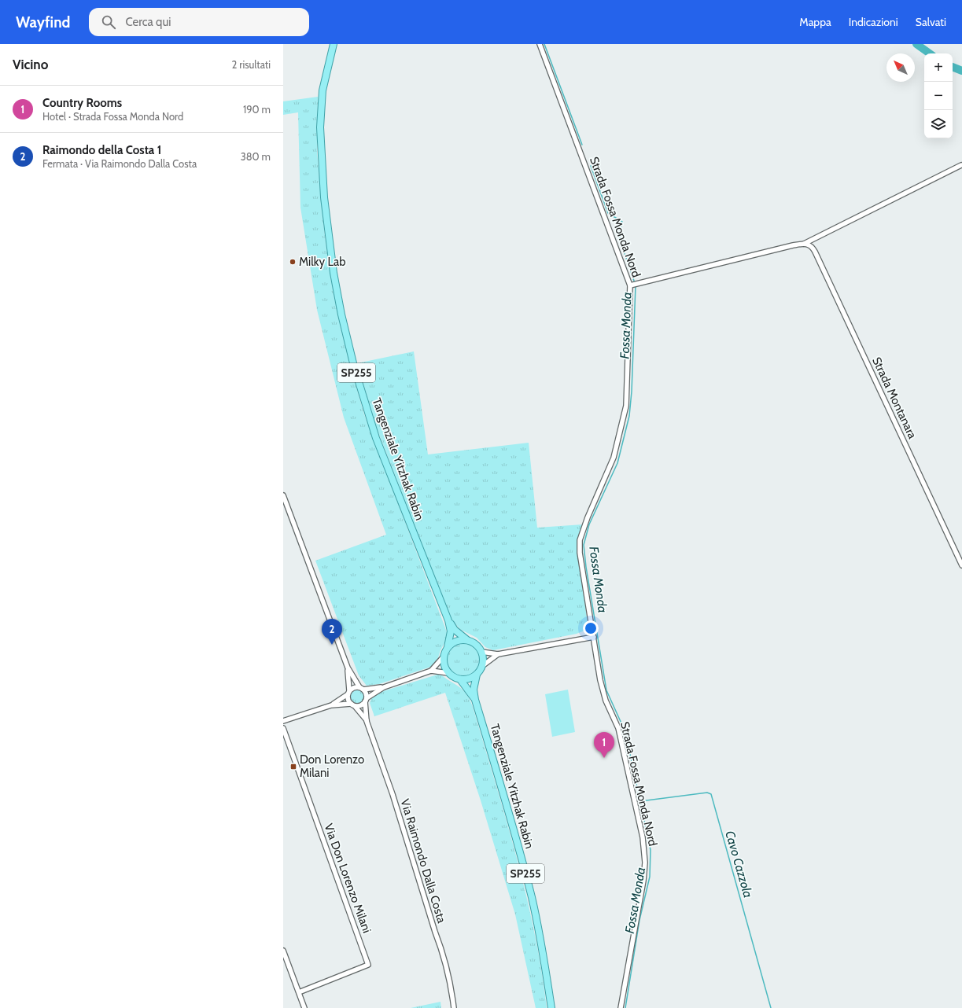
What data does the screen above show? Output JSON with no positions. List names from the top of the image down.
{
  "streets": {
    "main road": ["SP255", "Tangenziale Yitzhak Rabin"],
    "street": [
      "Strada Fossa Monda Nord",
      "Strada Montanara",
      "Via Raimondo Dalla Costa",
      "Via Don Lorenzo Milani"
    ]
  },
  "water": ["Fossa Monda", "Cavo Cazzola"],
  "places": {
    "other": ["Milky Lab"],
    "transit": ["Don Lorenzo Milani"]
  },
  "north": "top left",
  "page": {
    "header": "Wayfind",
    "search": "Cerca qui",
    "nav": ["Mappa", "Indicazioni", "Salvati"],
    "heading": ["Vicino", "2 risultati"],
    "map_buttons": ["+", "−"],
    "list": [
      {
        "mark": "1",
        "name": "Country Rooms",
        "note": "Hotel · Strada Fossa Monda Nord",
        "value": "190 m"
      },
      {
        "mark": "2",
        "name": "Raimondo della Costa 1",
        "note": "Fermata · Via Raimondo Dalla Costa",
        "value": "380 m"
      }
    ],
    "pins": ["2", "1"]
  }
}
